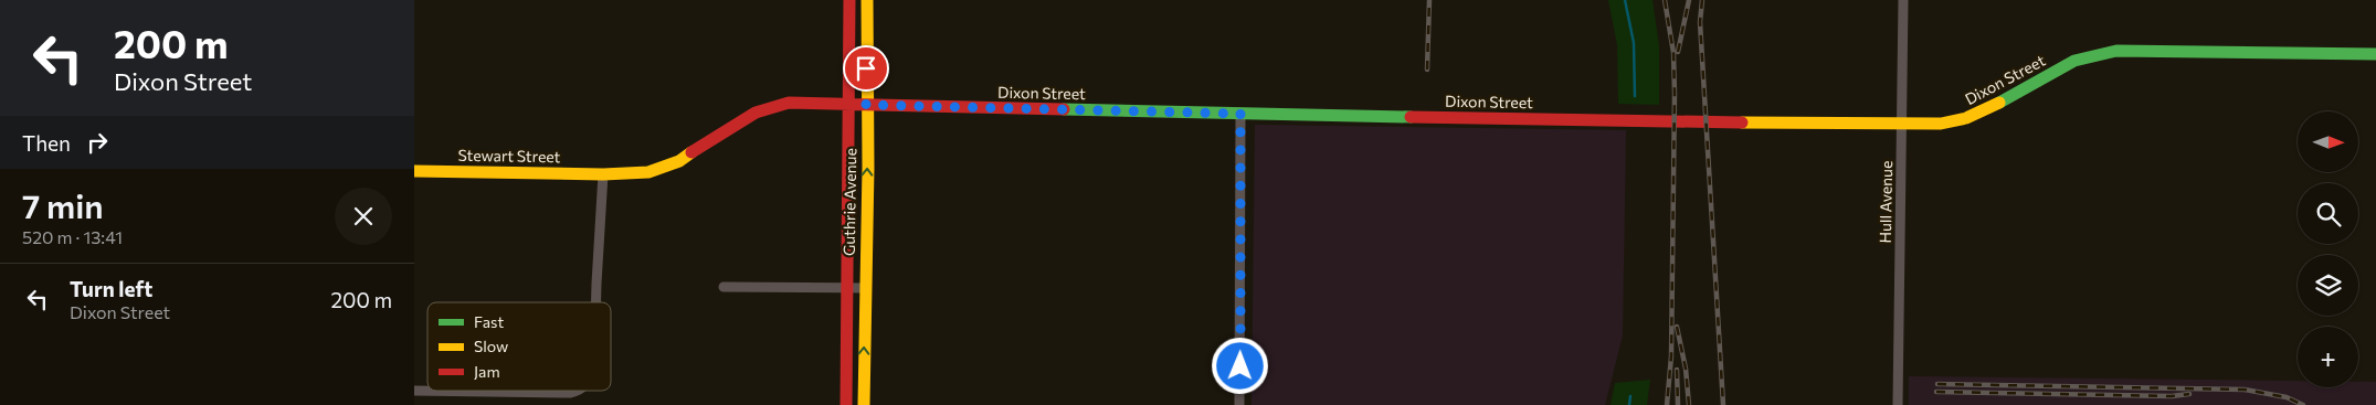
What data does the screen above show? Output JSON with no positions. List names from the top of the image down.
{
  "streets": {
    "street": [
      "Dixon Street",
      "Stewart Street",
      "Guthrie Avenue",
      "Hull Avenue"
    ]
  },
  "crossings": [
    ["Dixon Street", "Stewart Street"],
    ["Dixon Street", "Guthrie Avenue"],
    ["Dixon Street", "Hull Avenue"]
  ],
  "legend": ["Fast", "Slow", "Jam"],
  "north": "right",
  "page": {
    "turn": ["200 m", "Dixon Street"],
    "map_buttons": "+",
    "then": "Then",
    "heading": ["7 min", "520 m · 13:41"],
    "list": [
      {
        "name": "Turn left",
        "note": "Dixon Street",
        "value": "200 m"
      }
    ]
  }
}
